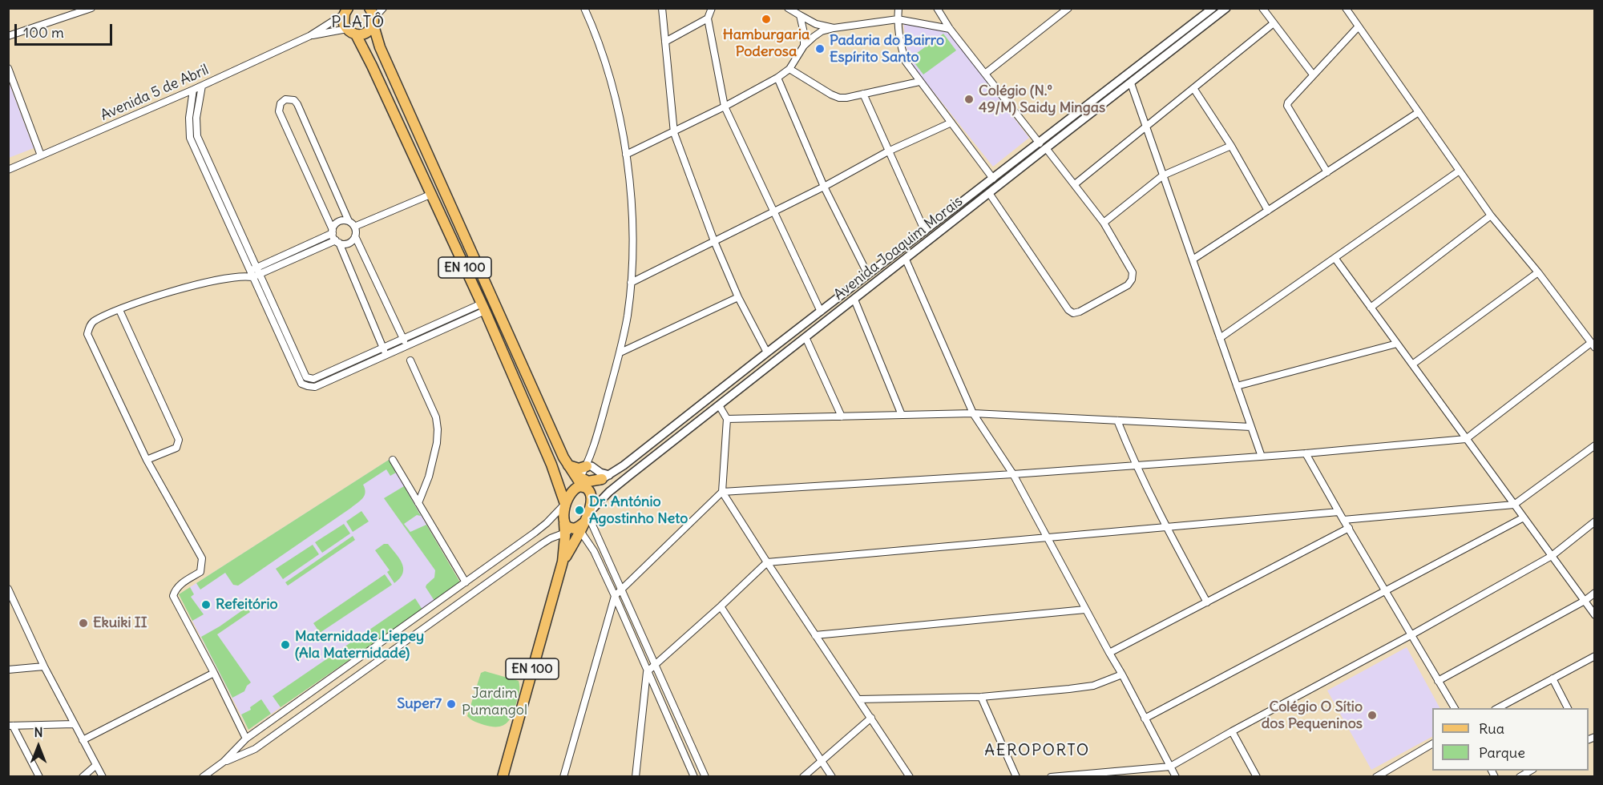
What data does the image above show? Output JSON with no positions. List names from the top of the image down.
{
  "streets": {
    "main road": ["EN 100"],
    "street": ["Avenida 5 de Abril", "Avenida Joaquim Morais"]
  },
  "crossings": [
    ["Avenida Joaquim Morais", "EN 100"]
  ],
  "districts": ["PLATÔ", "AEROPORTO"],
  "parks": ["Jardim Pumangol"],
  "places": [
    "Hamburgaria Poderosa",
    "Padaria do Bairro Espírito Santo",
    "Colégio (N.º 49/M) Saidy Mingas",
    "Dr. António Agostinho Neto",
    "Refeitório",
    "Ekuiki II",
    "Maternidade Liepey (Ala Maternidade)",
    "Super7",
    "Colégio O Sítio dos Pequeninos"
  ],
  "legend": ["Rua", "Parque"],
  "scale_bar": "100 m",
  "north": "top"
}
